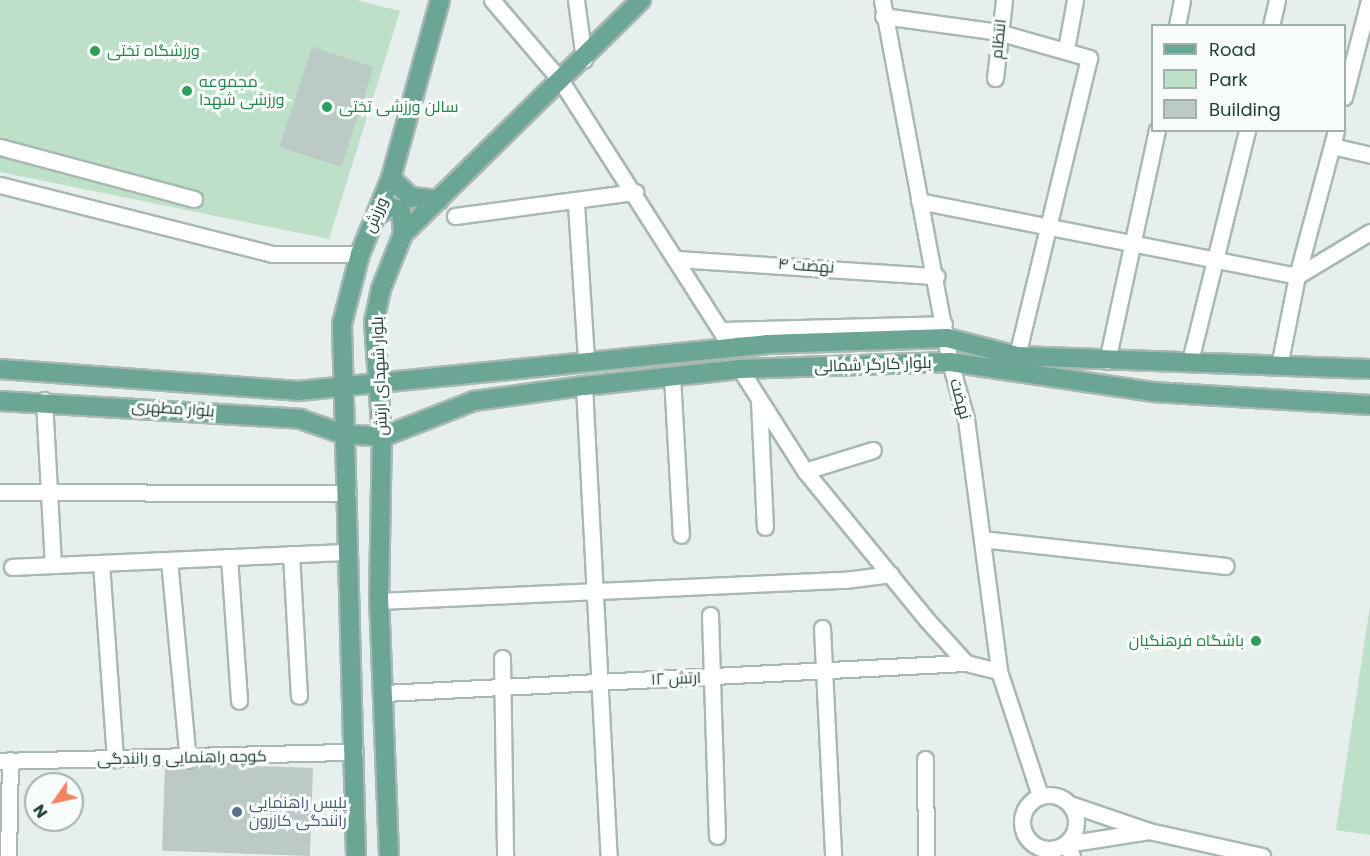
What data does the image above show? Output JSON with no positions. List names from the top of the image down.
{
  "streets": {
    "main road": [
      "ورزش",
      "بلوار کارگر شمالی",
      "بلوار شهدای ارتش",
      "بلوار مطهری"
    ],
    "street": [
      "انتظام",
      "نهضت ۴",
      "نهضت",
      "ارتش ۱۲",
      "کوچه راهنمایی و رانندگی"
    ]
  },
  "crossings": [
    ["ورزش", "بلوار مطهری"],
    ["نهضت ۴", "نهضت"],
    ["بلوار کارگر شمالی", "بلوار شهدای ارتش"],
    ["بلوار کارگر شمالی", "نهضت"],
    ["بلوار کارگر شمالی", "بلوار مطهری"],
    ["بلوار شهدای ارتش", "بلوار مطهری"],
    ["بلوار شهدای ارتش", "ارتش ۱۲"],
    ["نهضت", "ارتش ۱۲"]
  ],
  "places": [
    "ورزشگاه تختی",
    "مجموعه ورزشی شهدا",
    "سالن ورزشی تختی",
    "باشگاه فرهنگیان",
    "پلیس راهنمایی رانندگی کازرون"
  ],
  "legend": ["Road", "Park", "Building"],
  "north": "bottom left"
}
